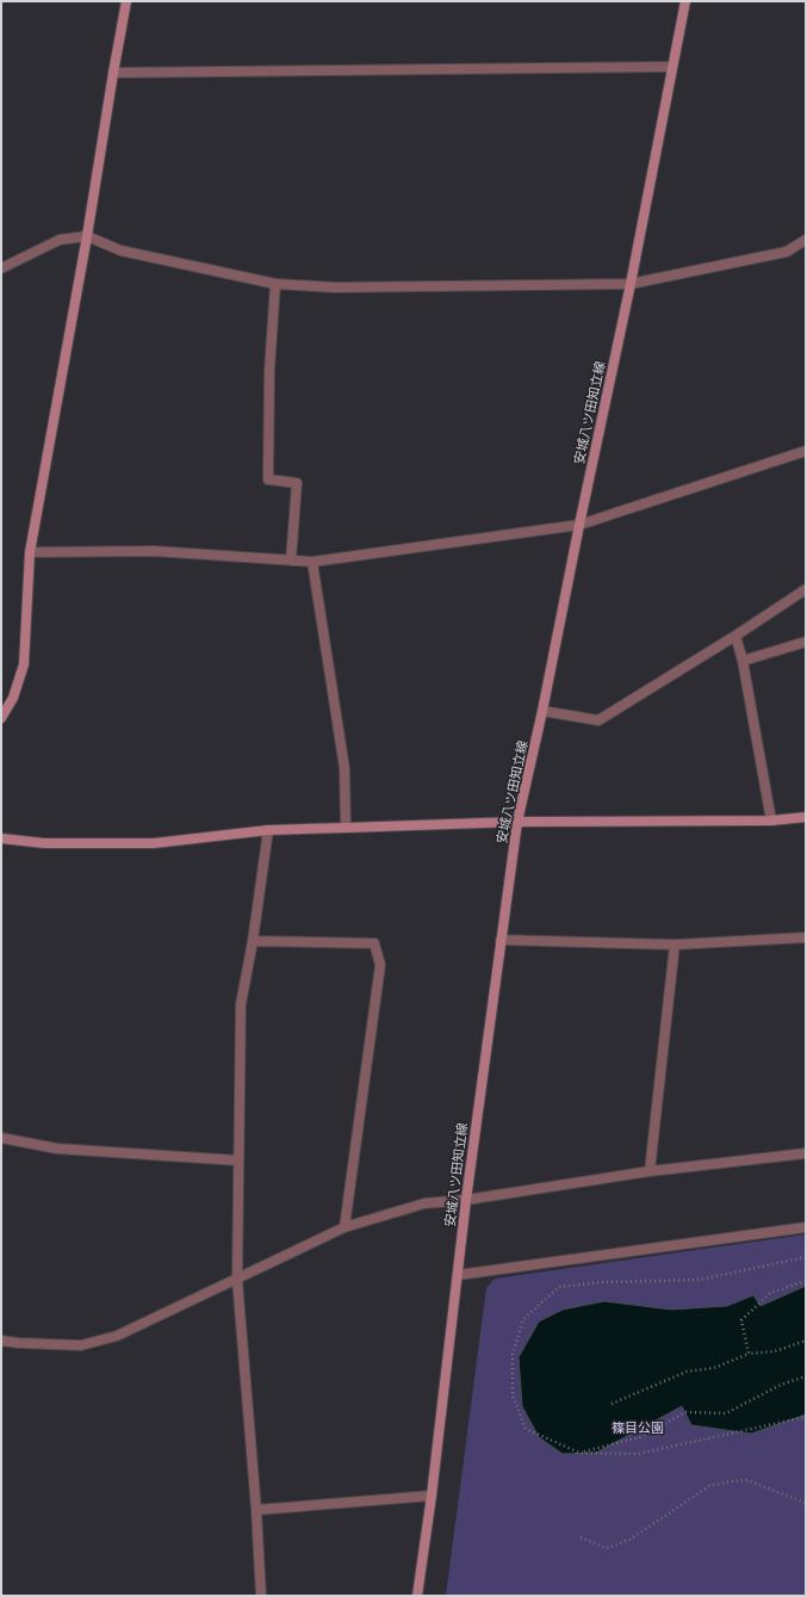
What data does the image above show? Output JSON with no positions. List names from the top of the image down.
{
  "streets": {
    "main road": ["安城八ツ田知立線"]
  },
  "parks": ["篠目公園"]
}
